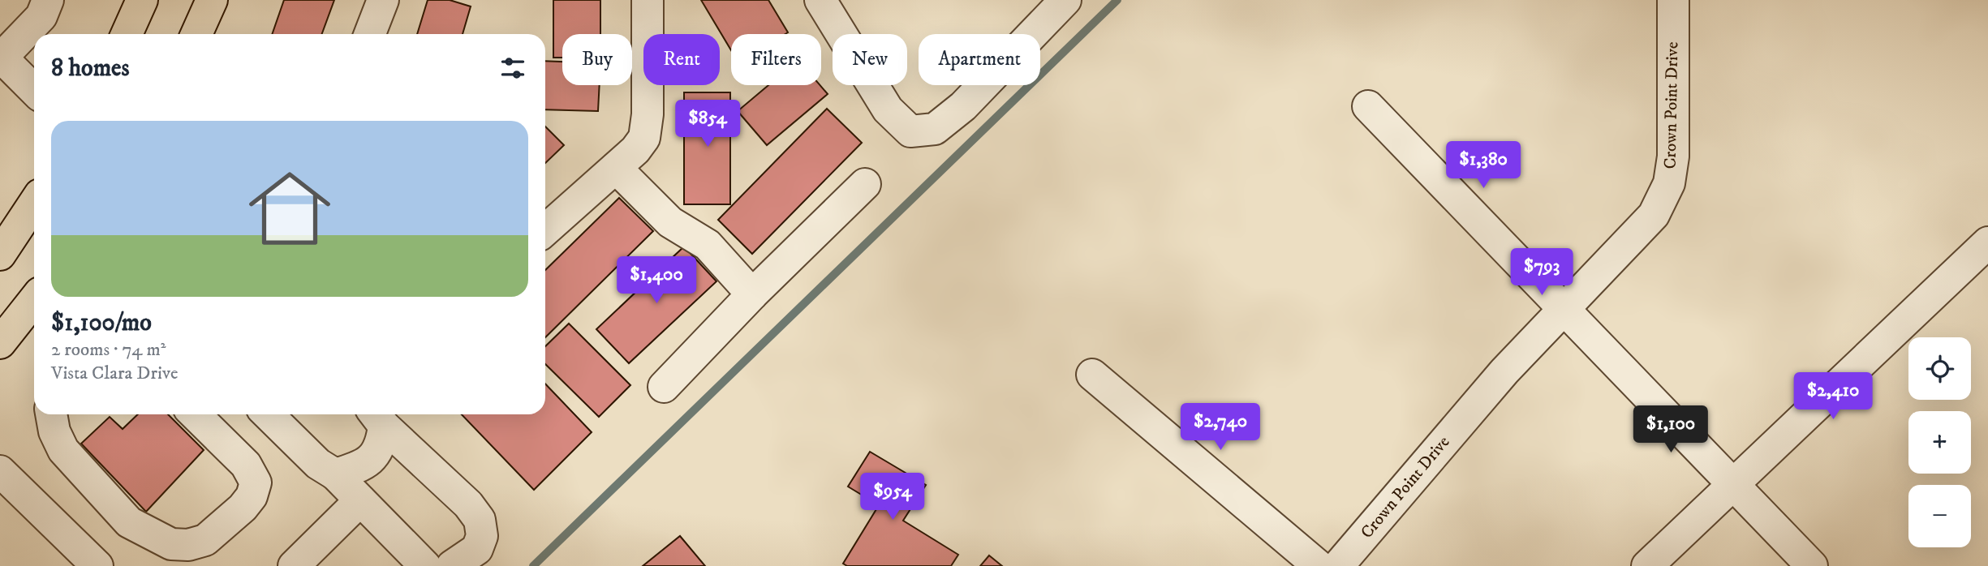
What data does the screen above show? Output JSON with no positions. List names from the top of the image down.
{
  "streets": {
    "street": ["Crown Point Drive"]
  },
  "page": {
    "chip": [
      "Buy",
      "Rent",
      "Filters",
      "New",
      "Apartment"
    ],
    "heading": "8 homes",
    "price": [
      "$854",
      "$1,380",
      "$793",
      "$1,400",
      "$2,410",
      "$2,740",
      "$1,100",
      "$954"
    ],
    "list": [
      {
        "name": "$1,100/mo",
        "note": "2 rooms · 74 m² · Vista Clara Drive"
      }
    ],
    "map_buttons": ["+", "−"]
  }
}
